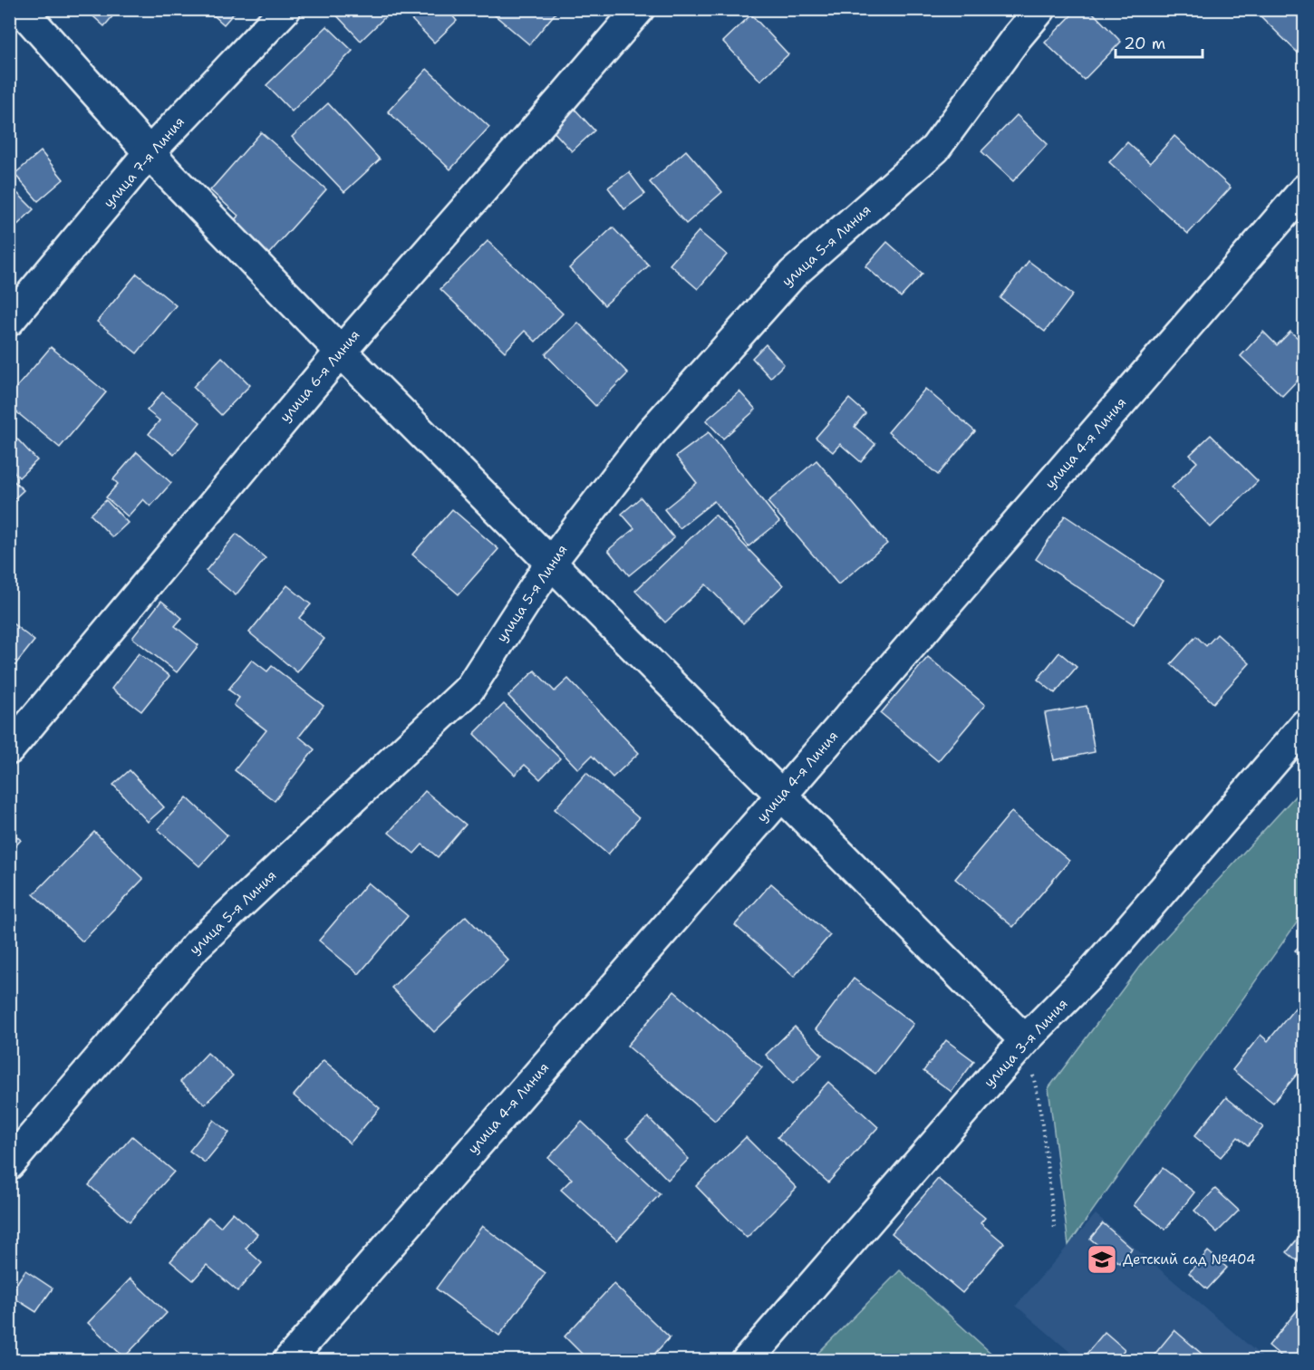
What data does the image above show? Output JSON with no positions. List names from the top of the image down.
{
  "streets": {
    "street": [
      "улица 7-я Линия",
      "улица 5-я Линия",
      "улица 6-я Линия",
      "улица 4-я Линия",
      "улица 3-я Линия"
    ]
  },
  "places": {
    "school or university": ["Детский сад №404"]
  },
  "scale_bar": "20 m"
}
